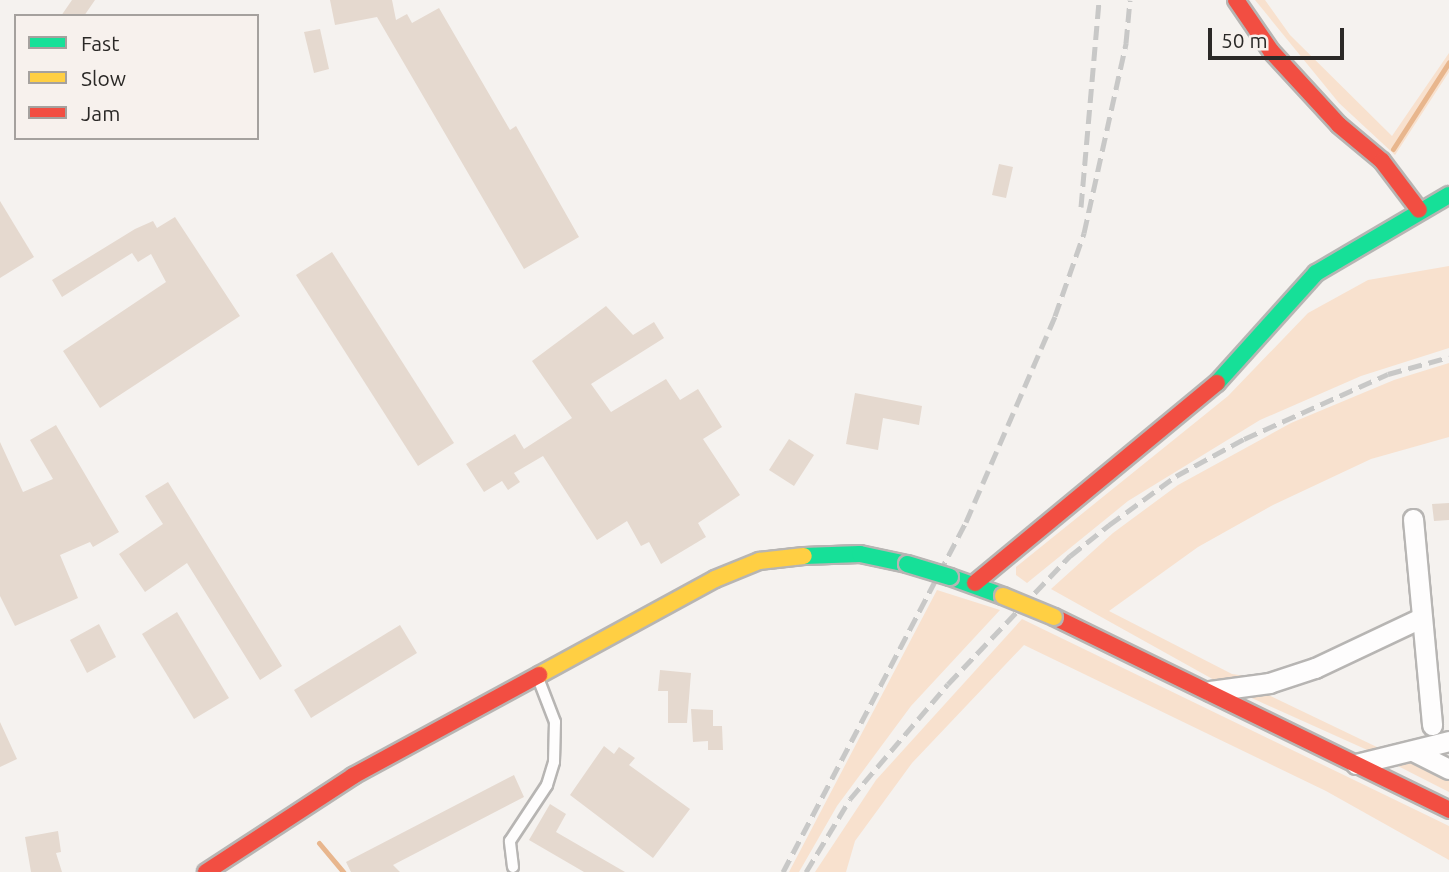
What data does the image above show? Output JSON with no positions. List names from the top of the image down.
{
  "legend": ["Fast", "Slow", "Jam"],
  "scale_bar": "50 m"
}
